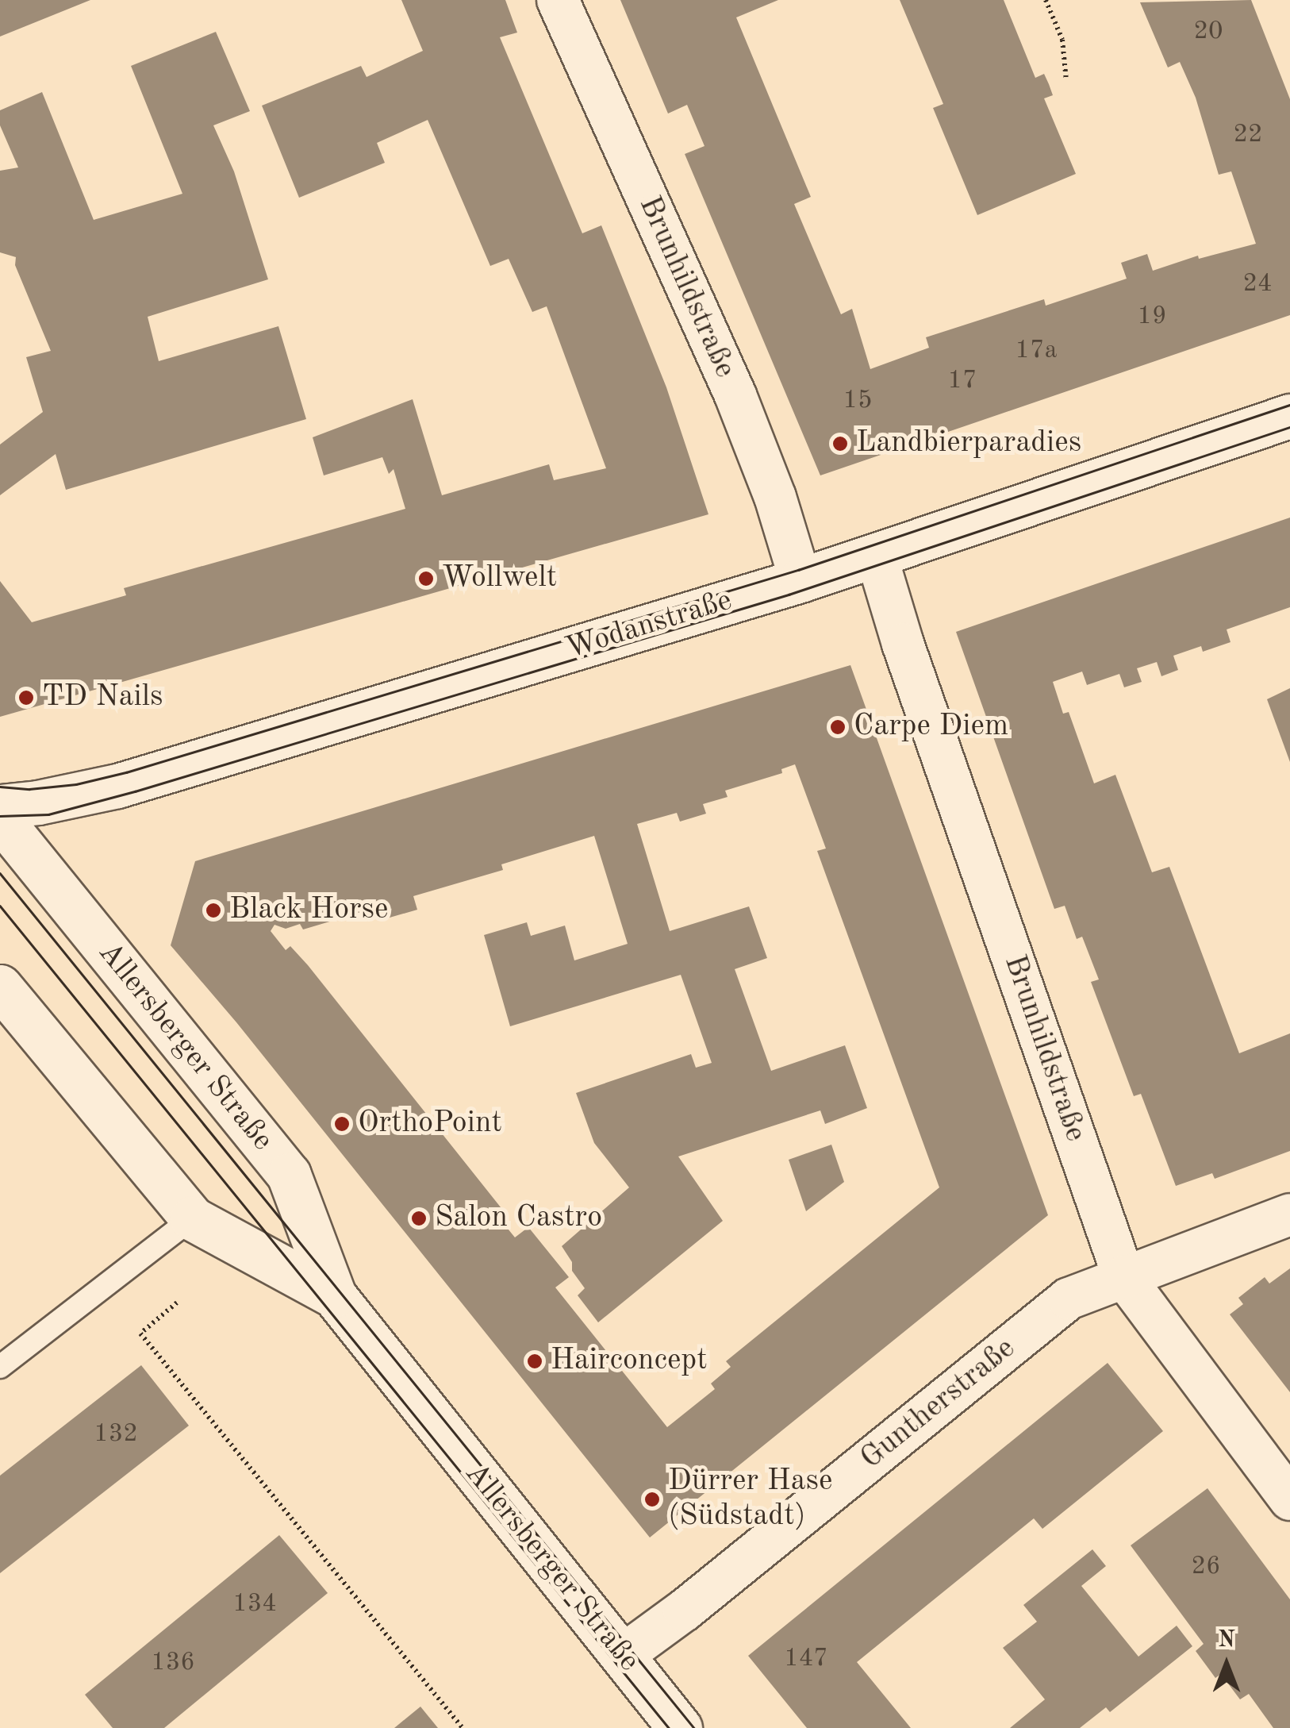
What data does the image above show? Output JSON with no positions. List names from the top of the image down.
{
  "streets": {
    "main road": ["Wodanstraße", "Allersberger Straße"],
    "street": ["Brunhildstraße", "Guntherstraße"]
  },
  "crossings": [
    ["Brunhildstraße", "Wodanstraße"],
    ["Brunhildstraße", "Guntherstraße"],
    ["Allersberger Straße", "Guntherstraße"]
  ],
  "places": [
    "Landbierparadies",
    "Wollwelt",
    "TD Nails",
    "Carpe Diem",
    "Black Horse",
    "OrthoPoint",
    "Salon Castro",
    "Hairconcept",
    "Dürrer Hase (Südstadt)"
  ],
  "house_numbers": [
    "20",
    "22",
    "24",
    "19",
    "17a",
    "17",
    "15",
    "132",
    "26",
    "134",
    "147",
    "136"
  ],
  "north": "top"
}
